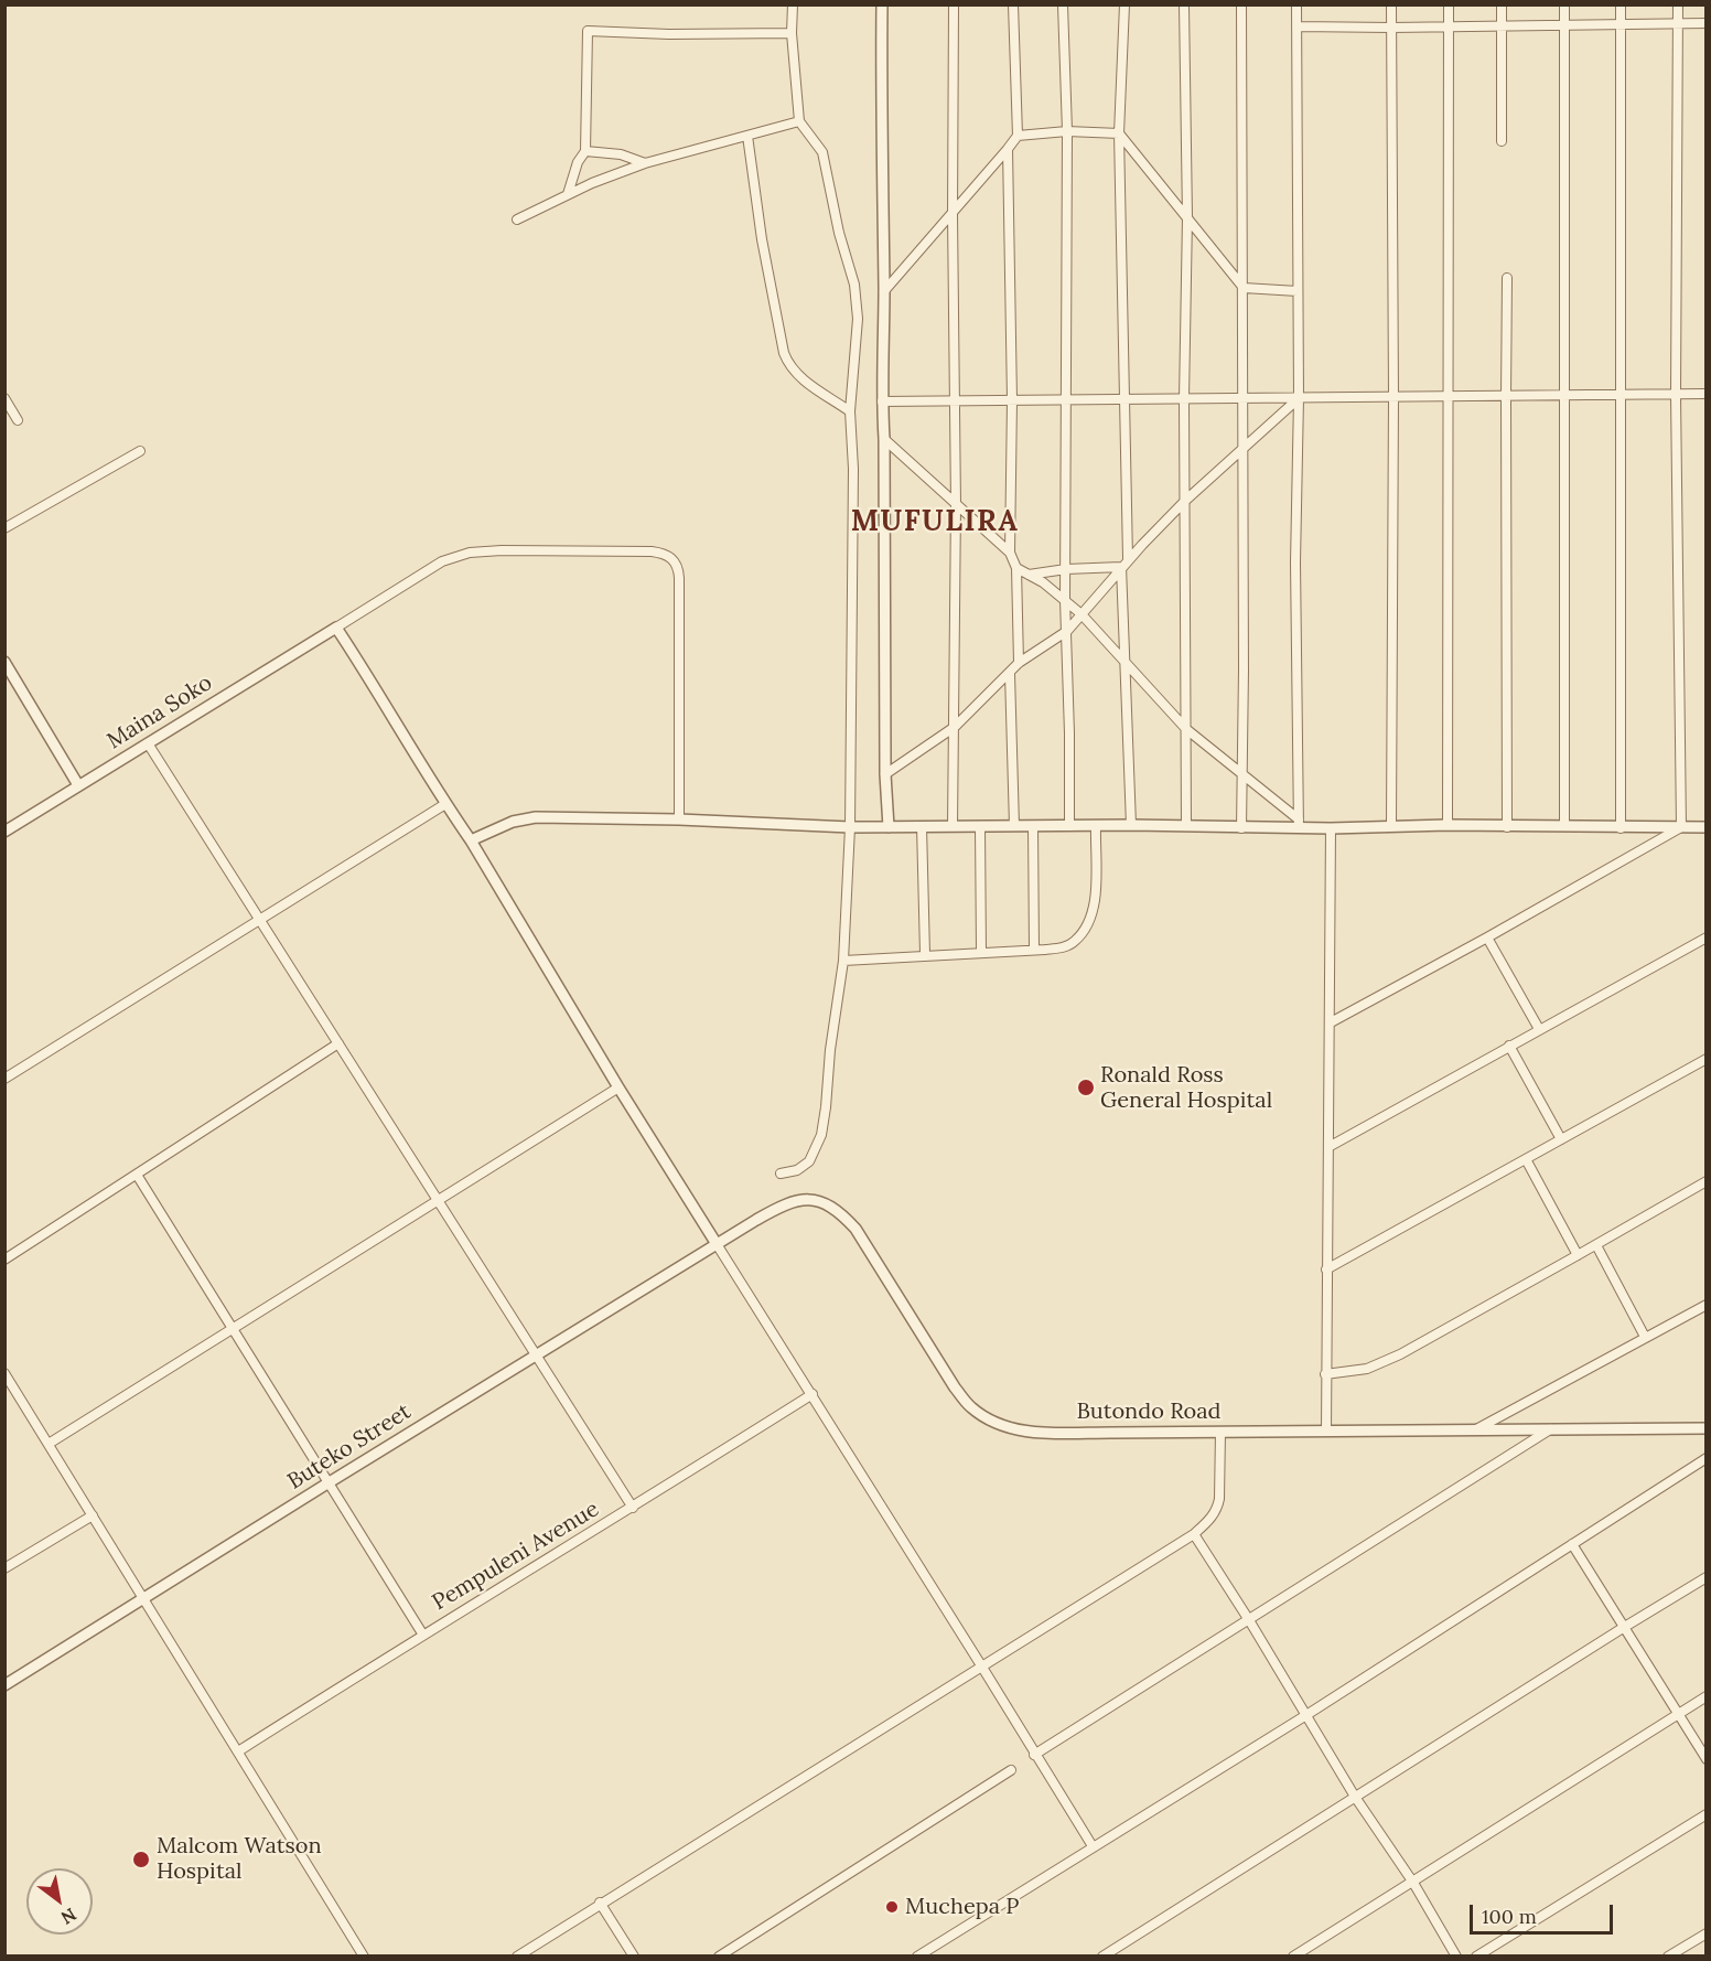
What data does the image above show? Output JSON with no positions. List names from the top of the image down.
{
  "streets": {
    "street": [
      "Maina Soko",
      "Butondo Road",
      "Buteko Street",
      "Pempuleni Avenue"
    ]
  },
  "crossings": [
    ["Butondo Road", "Buteko Street"]
  ],
  "districts": ["MUFULIRA"],
  "places": ["Ronald Ross General Hospital", "Malcom Watson Hospital", "Muchepa P"],
  "scale_bar": "100 m",
  "north": "bottom right"
}
